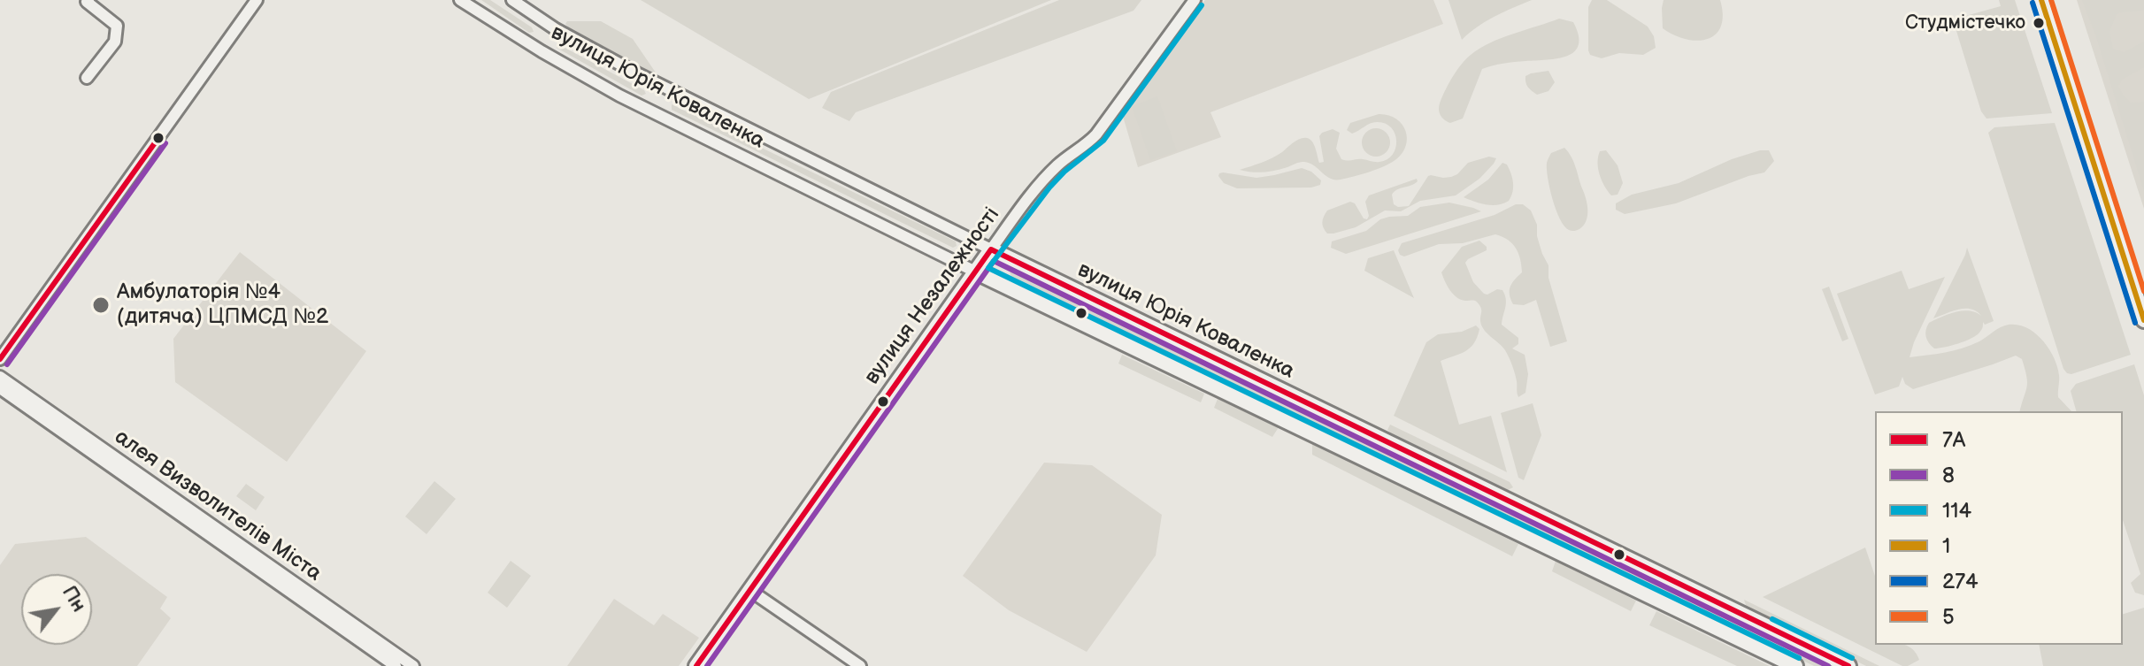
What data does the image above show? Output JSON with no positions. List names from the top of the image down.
{
  "streets": {
    "main road": ["вулиця Юрія Коваленка", "вулиця Незалежності"],
    "street": ["алея Визволителів Міста"]
  },
  "crossings": [
    ["вулиця Юрія Коваленка", "вулиця Незалежності"]
  ],
  "places": ["Студмістечко", "Амбулаторія №4 (дитяча) ЦПМСД №2"],
  "lines": [
    "transit line 1",
    "transit line 5",
    "transit line 274",
    "transit line 114",
    "transit line 7А",
    "transit line 8"
  ],
  "legend": [
    "7А",
    "8",
    "114",
    "1",
    "274",
    "5"
  ],
  "north": "top right"
}
